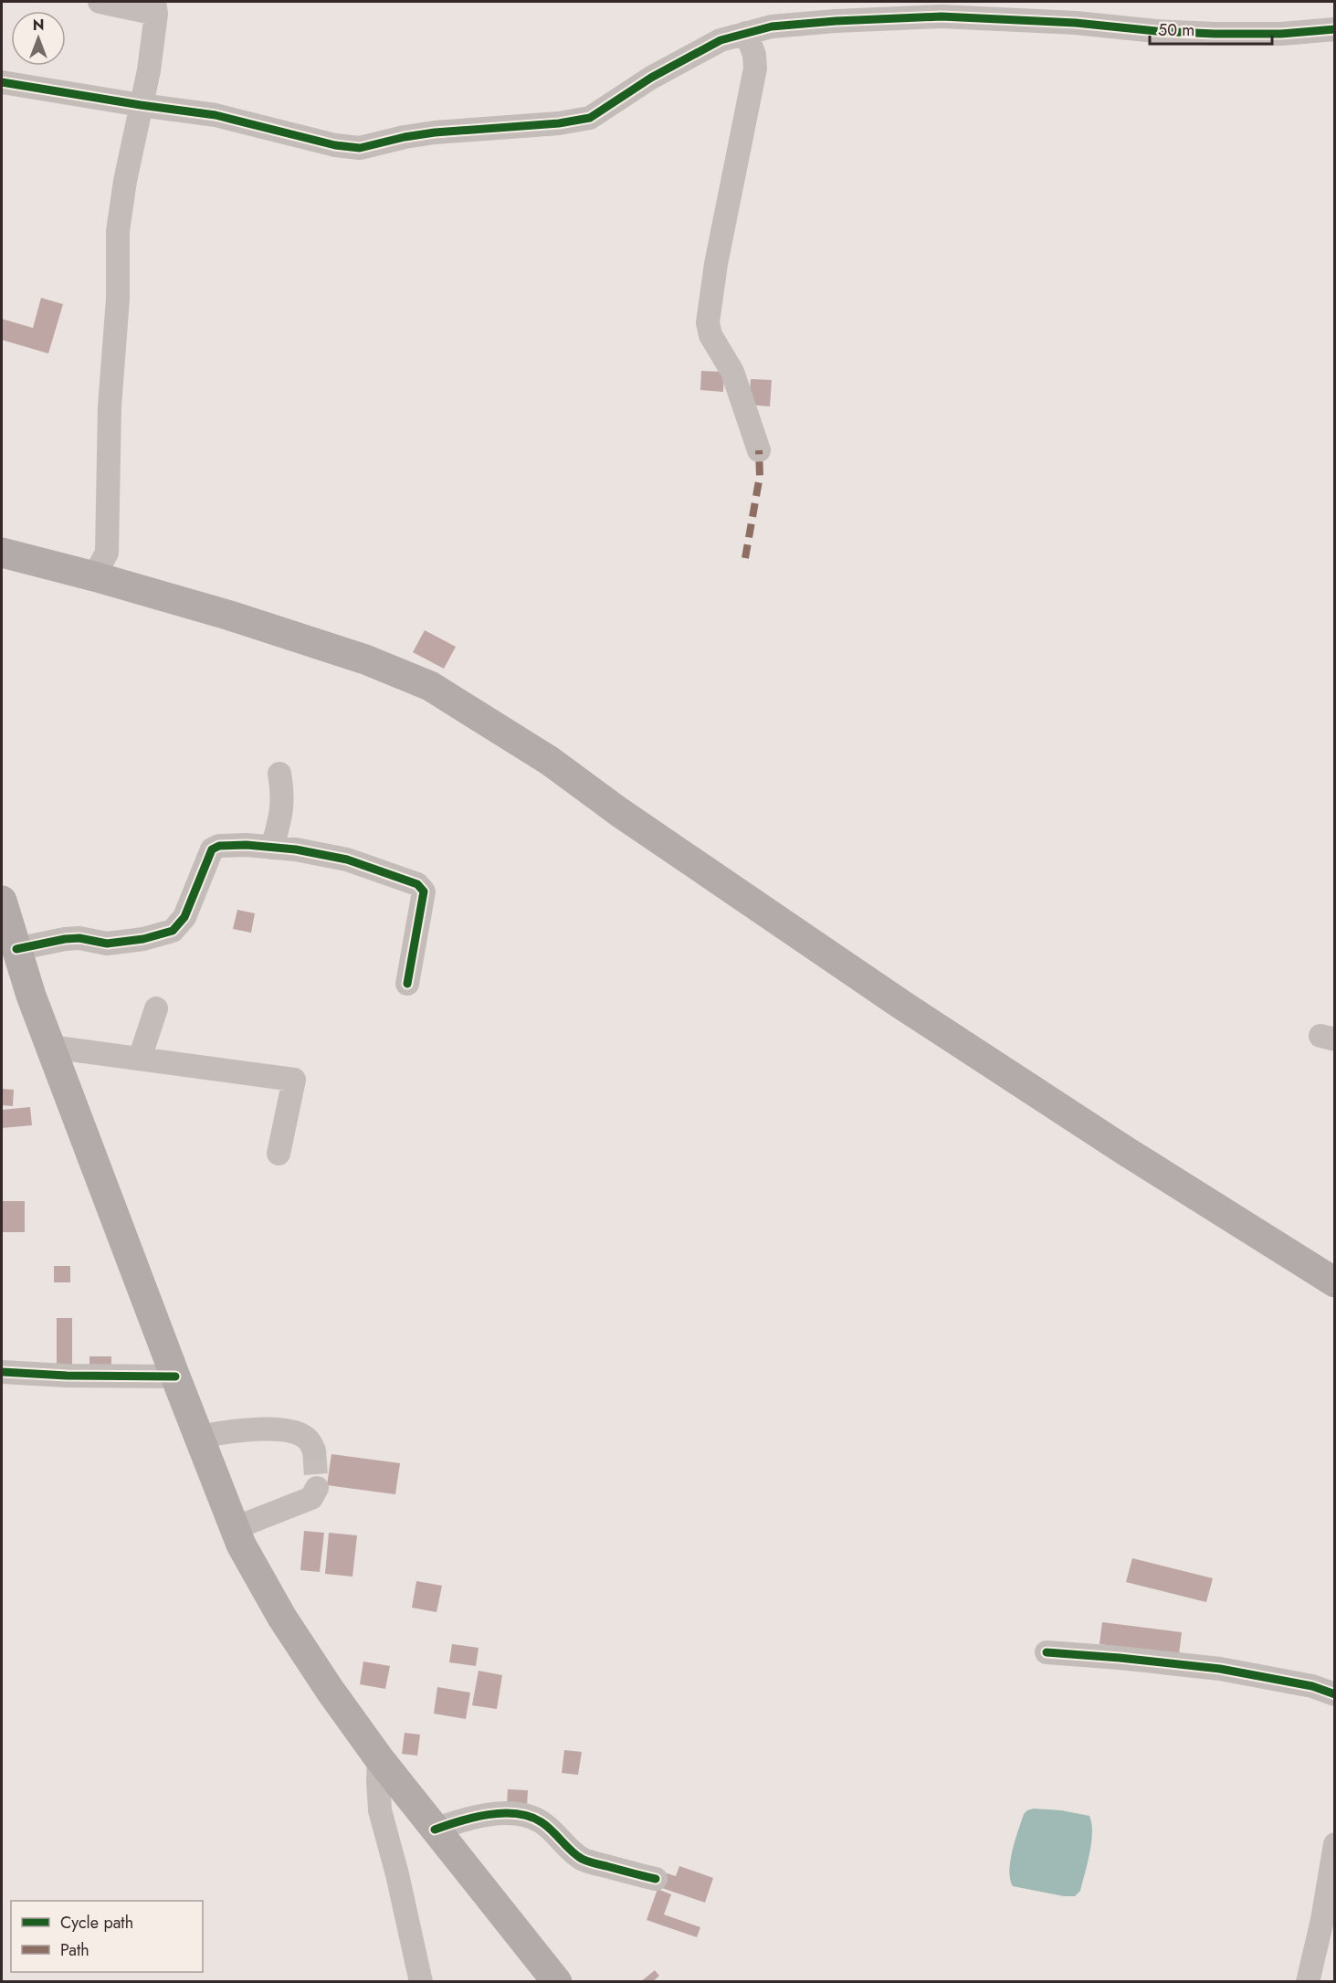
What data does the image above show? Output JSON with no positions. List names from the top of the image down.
{
  "legend": ["Cycle path", "Path"],
  "scale_bar": "50 m",
  "north": "top"
}
